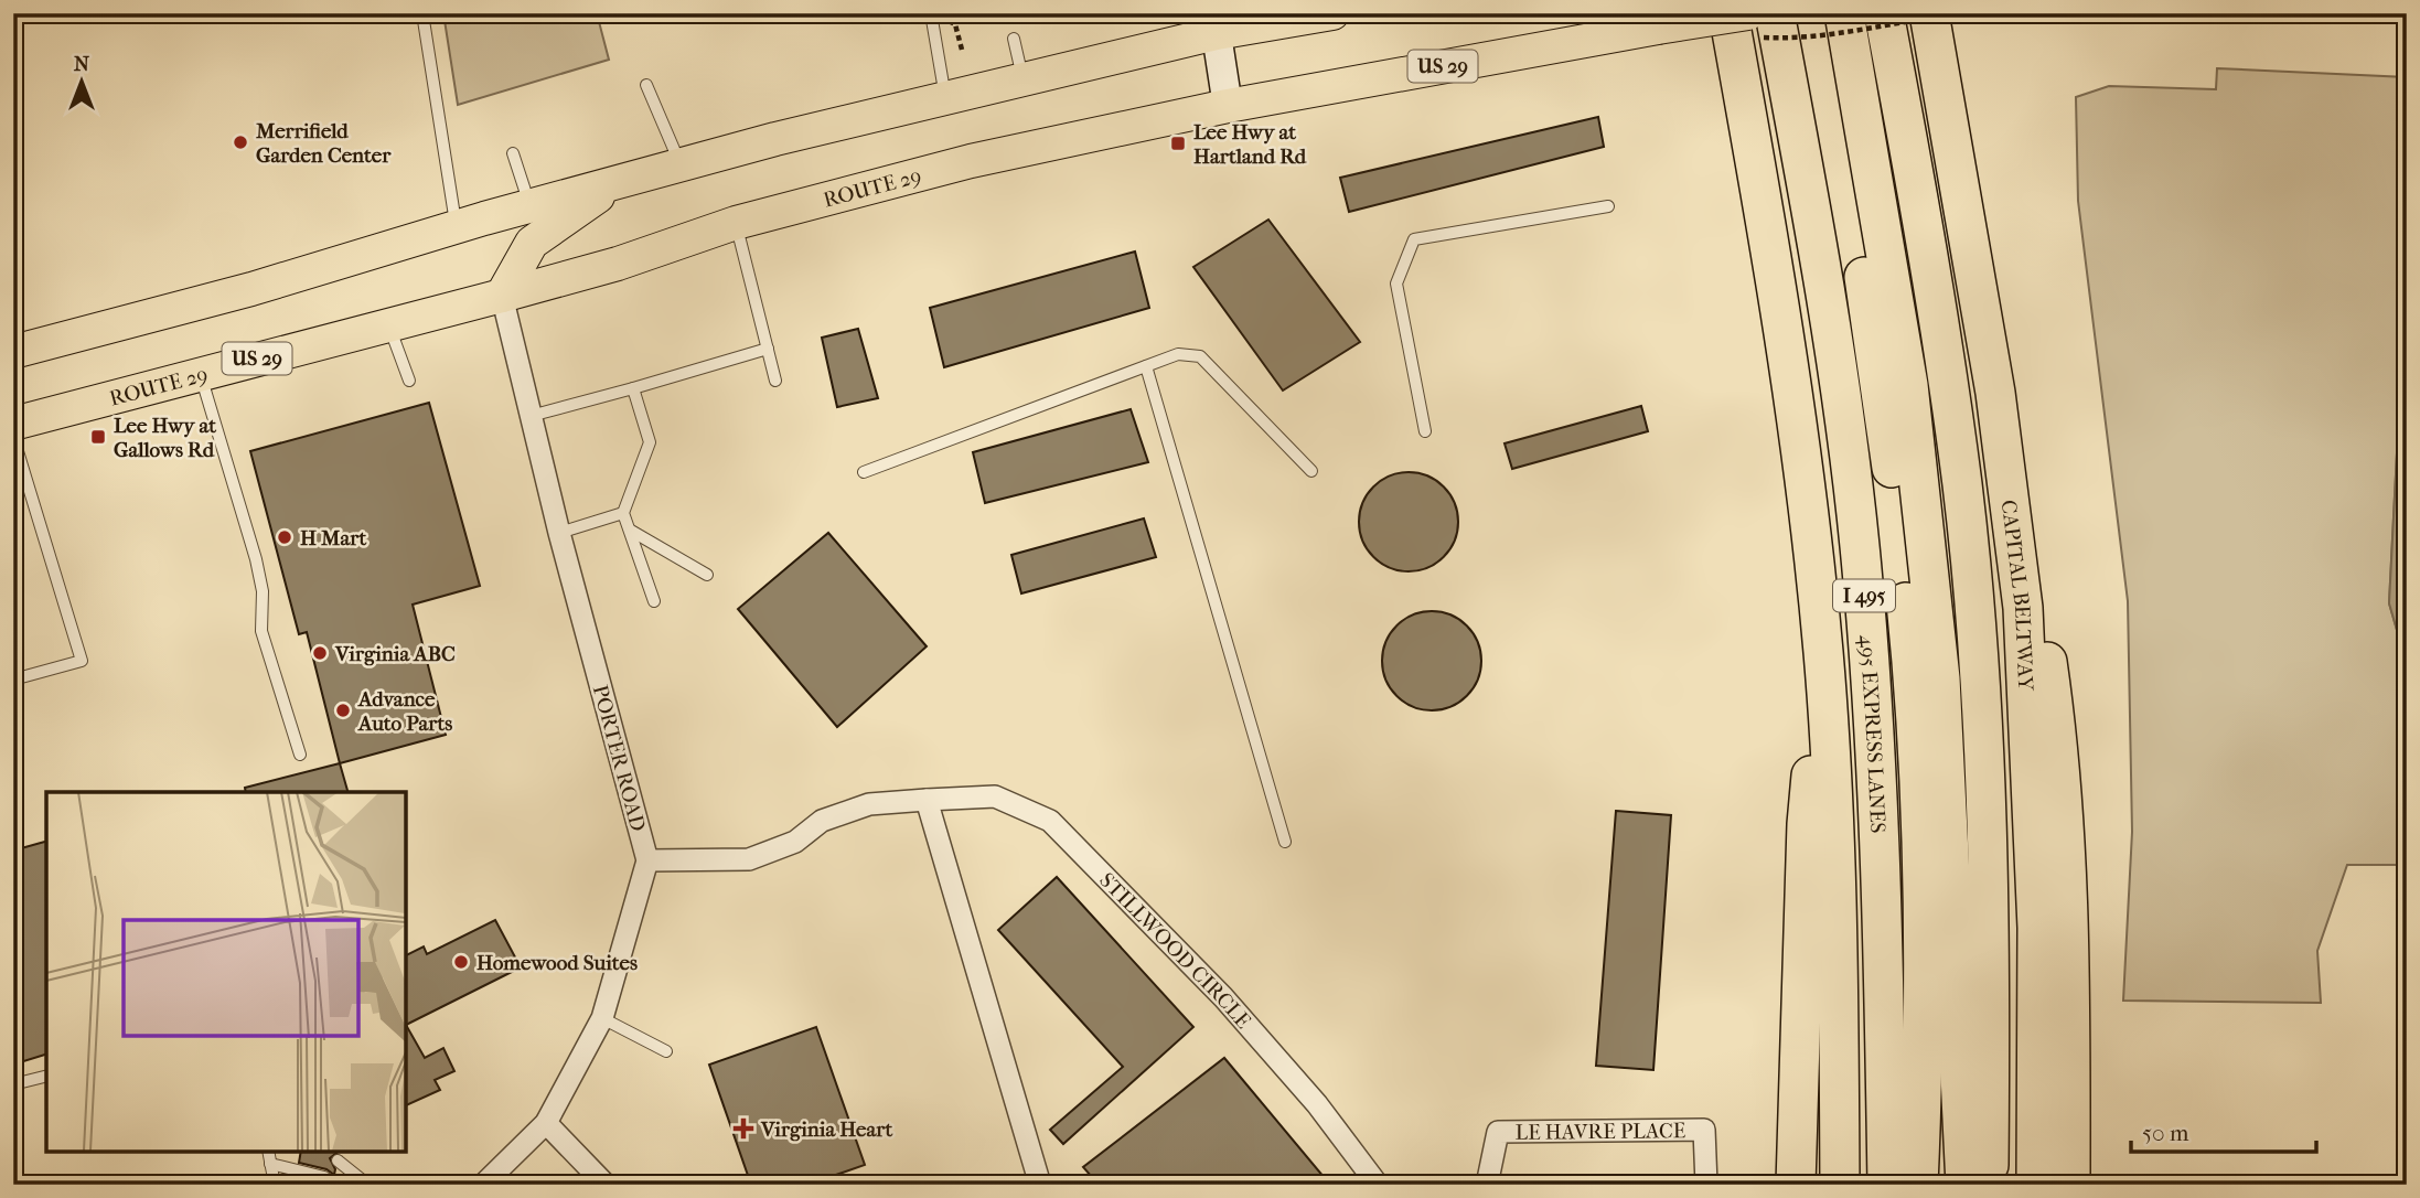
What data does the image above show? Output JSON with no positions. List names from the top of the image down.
{
  "streets": {
    "highway": ["I 495", "CAPITAL BELTWAY", "495 EXPRESS LANES"],
    "main road": ["US 29", "ROUTE 29"],
    "street": ["PORTER ROAD", "STILLWOOD CIRCLE", "LE HAVRE PLACE"]
  },
  "crossings": [
    ["ROUTE 29", "I 495"],
    ["ROUTE 29", "495 EXPRESS LANES"],
    ["ROUTE 29", "PORTER ROAD"],
    ["I 495", "495 EXPRESS LANES"],
    ["PORTER ROAD", "STILLWOOD CIRCLE"]
  ],
  "places": {
    "other": [
      "Merrifield Garden Center",
      "H Mart",
      "Virginia ABC",
      "Advance Auto Parts",
      "Homewood Suites"
    ],
    "transit": ["Lee Hwy at Hartland Rd", "Lee Hwy at Gallows Rd"],
    "health": ["Virginia Heart"]
  },
  "scale_bar": "50 m",
  "north": "top"
}
